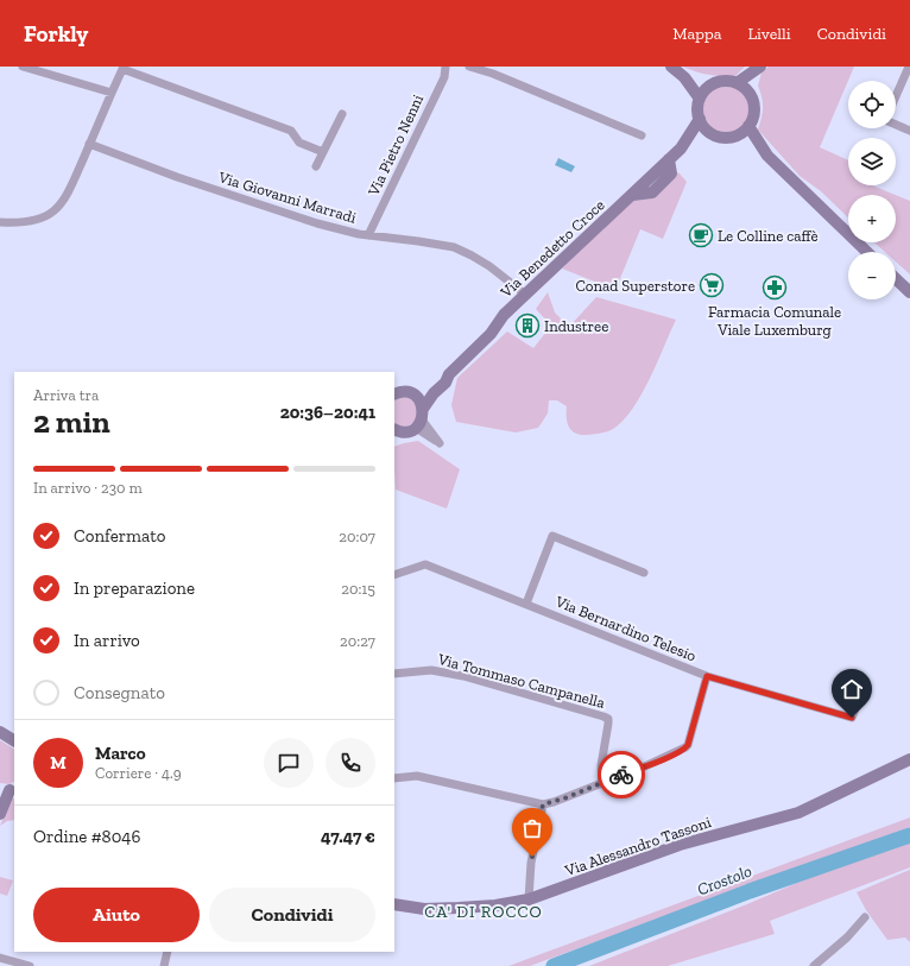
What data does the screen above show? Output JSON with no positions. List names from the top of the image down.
{
  "streets": {
    "street": [
      "Via Pietro Nenni",
      "Via Giovanni Marradi",
      "Via Benedetto Croce",
      "Via Bernardino Telesio",
      "Via Tommaso Campanella",
      "Via Alessandro Tassoni"
    ]
  },
  "crossings": [
    ["Via Pietro Nenni", "Via Giovanni Marradi"],
    ["Via Giovanni Marradi", "Via Benedetto Croce"]
  ],
  "districts": ["CA' DI ROCCO"],
  "water": ["Crostolo"],
  "places": {
    "cafe": ["Le Colline caffè"],
    "supermarket": ["Conad Superstore"],
    "pharmacy": ["Farmacia Comunale Viale Luxemburg"],
    "building": ["Industree"]
  },
  "page": {
    "header": "Forkly",
    "nav": ["Mappa", "Livelli", "Condividi"],
    "map_buttons": ["+", "−"],
    "heading": ["2 min", "Arriva tra", "20:36–20:41"],
    "panel": [
      "Marco",
      "Corriere · 4.9",
      "Ordine #8046",
      "47.47 €"
    ],
    "bar": "In arrivo · 230 m",
    "list": [
      ["Confermato", "20:07"],
      ["In preparazione", "20:15"],
      ["In arrivo", "20:27"],
      "Consegnato"
    ],
    "round": "M",
    "buttons": ["Aiuto", "Condividi"]
  }
}
